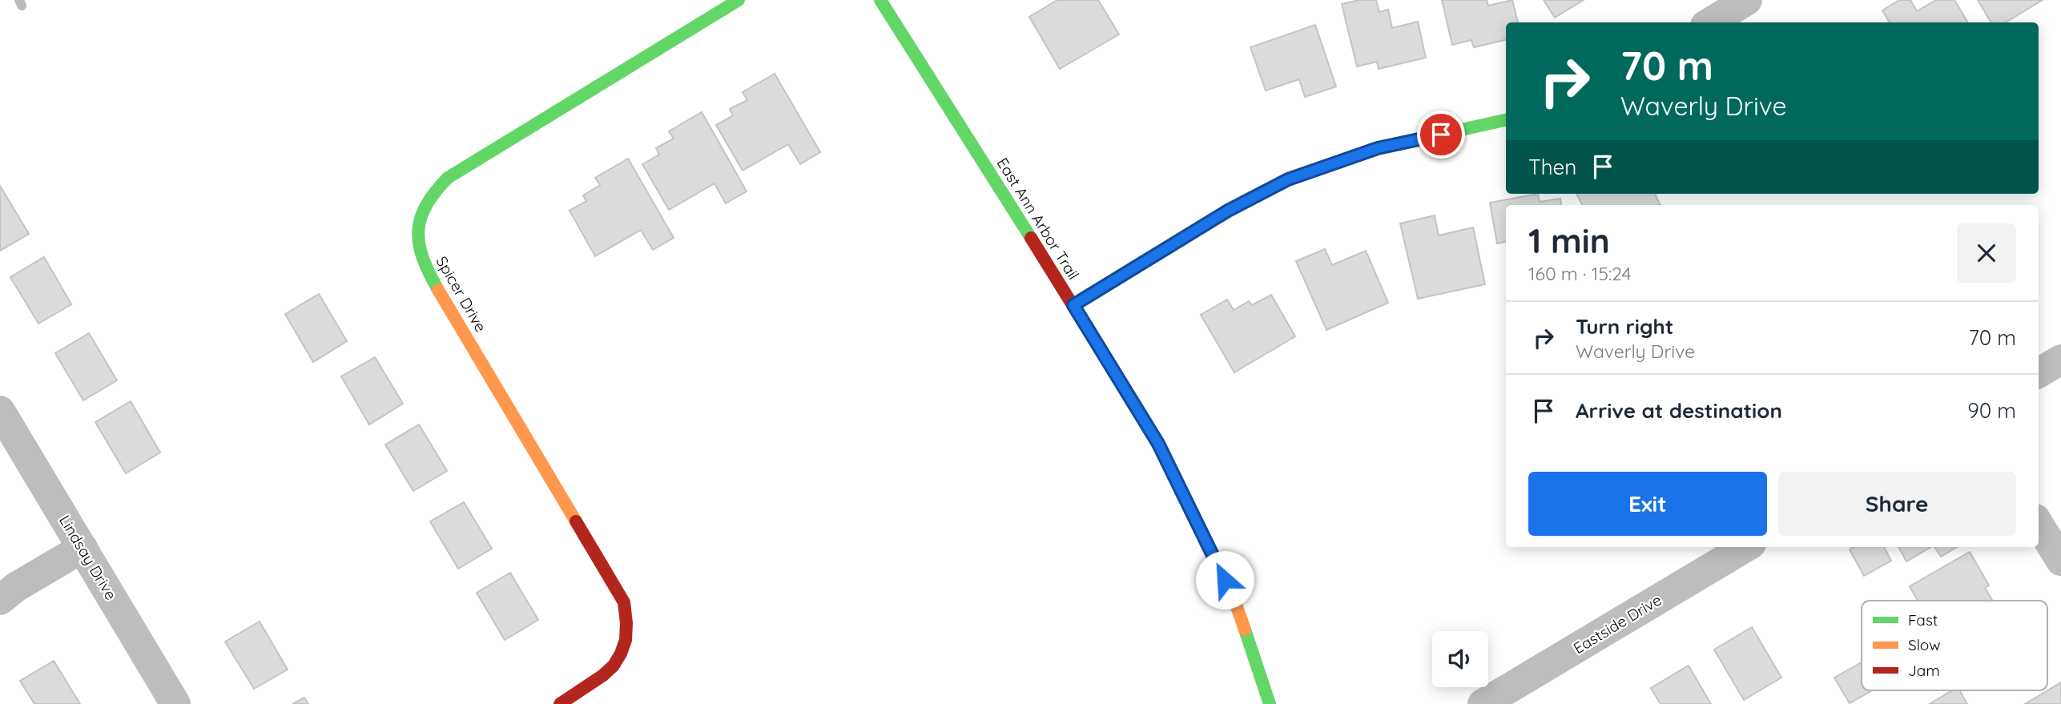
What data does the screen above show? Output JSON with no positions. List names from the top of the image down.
{
  "streets": {
    "street": [
      "East Ann Arbor Trail",
      "Spicer Drive",
      "Lindsay Drive",
      "Eastside Drive"
    ]
  },
  "legend": ["Fast", "Slow", "Jam"],
  "page": {
    "turn": ["70 m", "Waverly Drive"],
    "then": "Then",
    "heading": ["1 min", "160 m · 15:24"],
    "list": [
      {
        "name": "Turn right",
        "note": "Waverly Drive",
        "value": "70 m"
      },
      {
        "name": "Arrive at destination",
        "value": "90 m"
      }
    ],
    "buttons": ["Exit", "Share"]
  }
}
